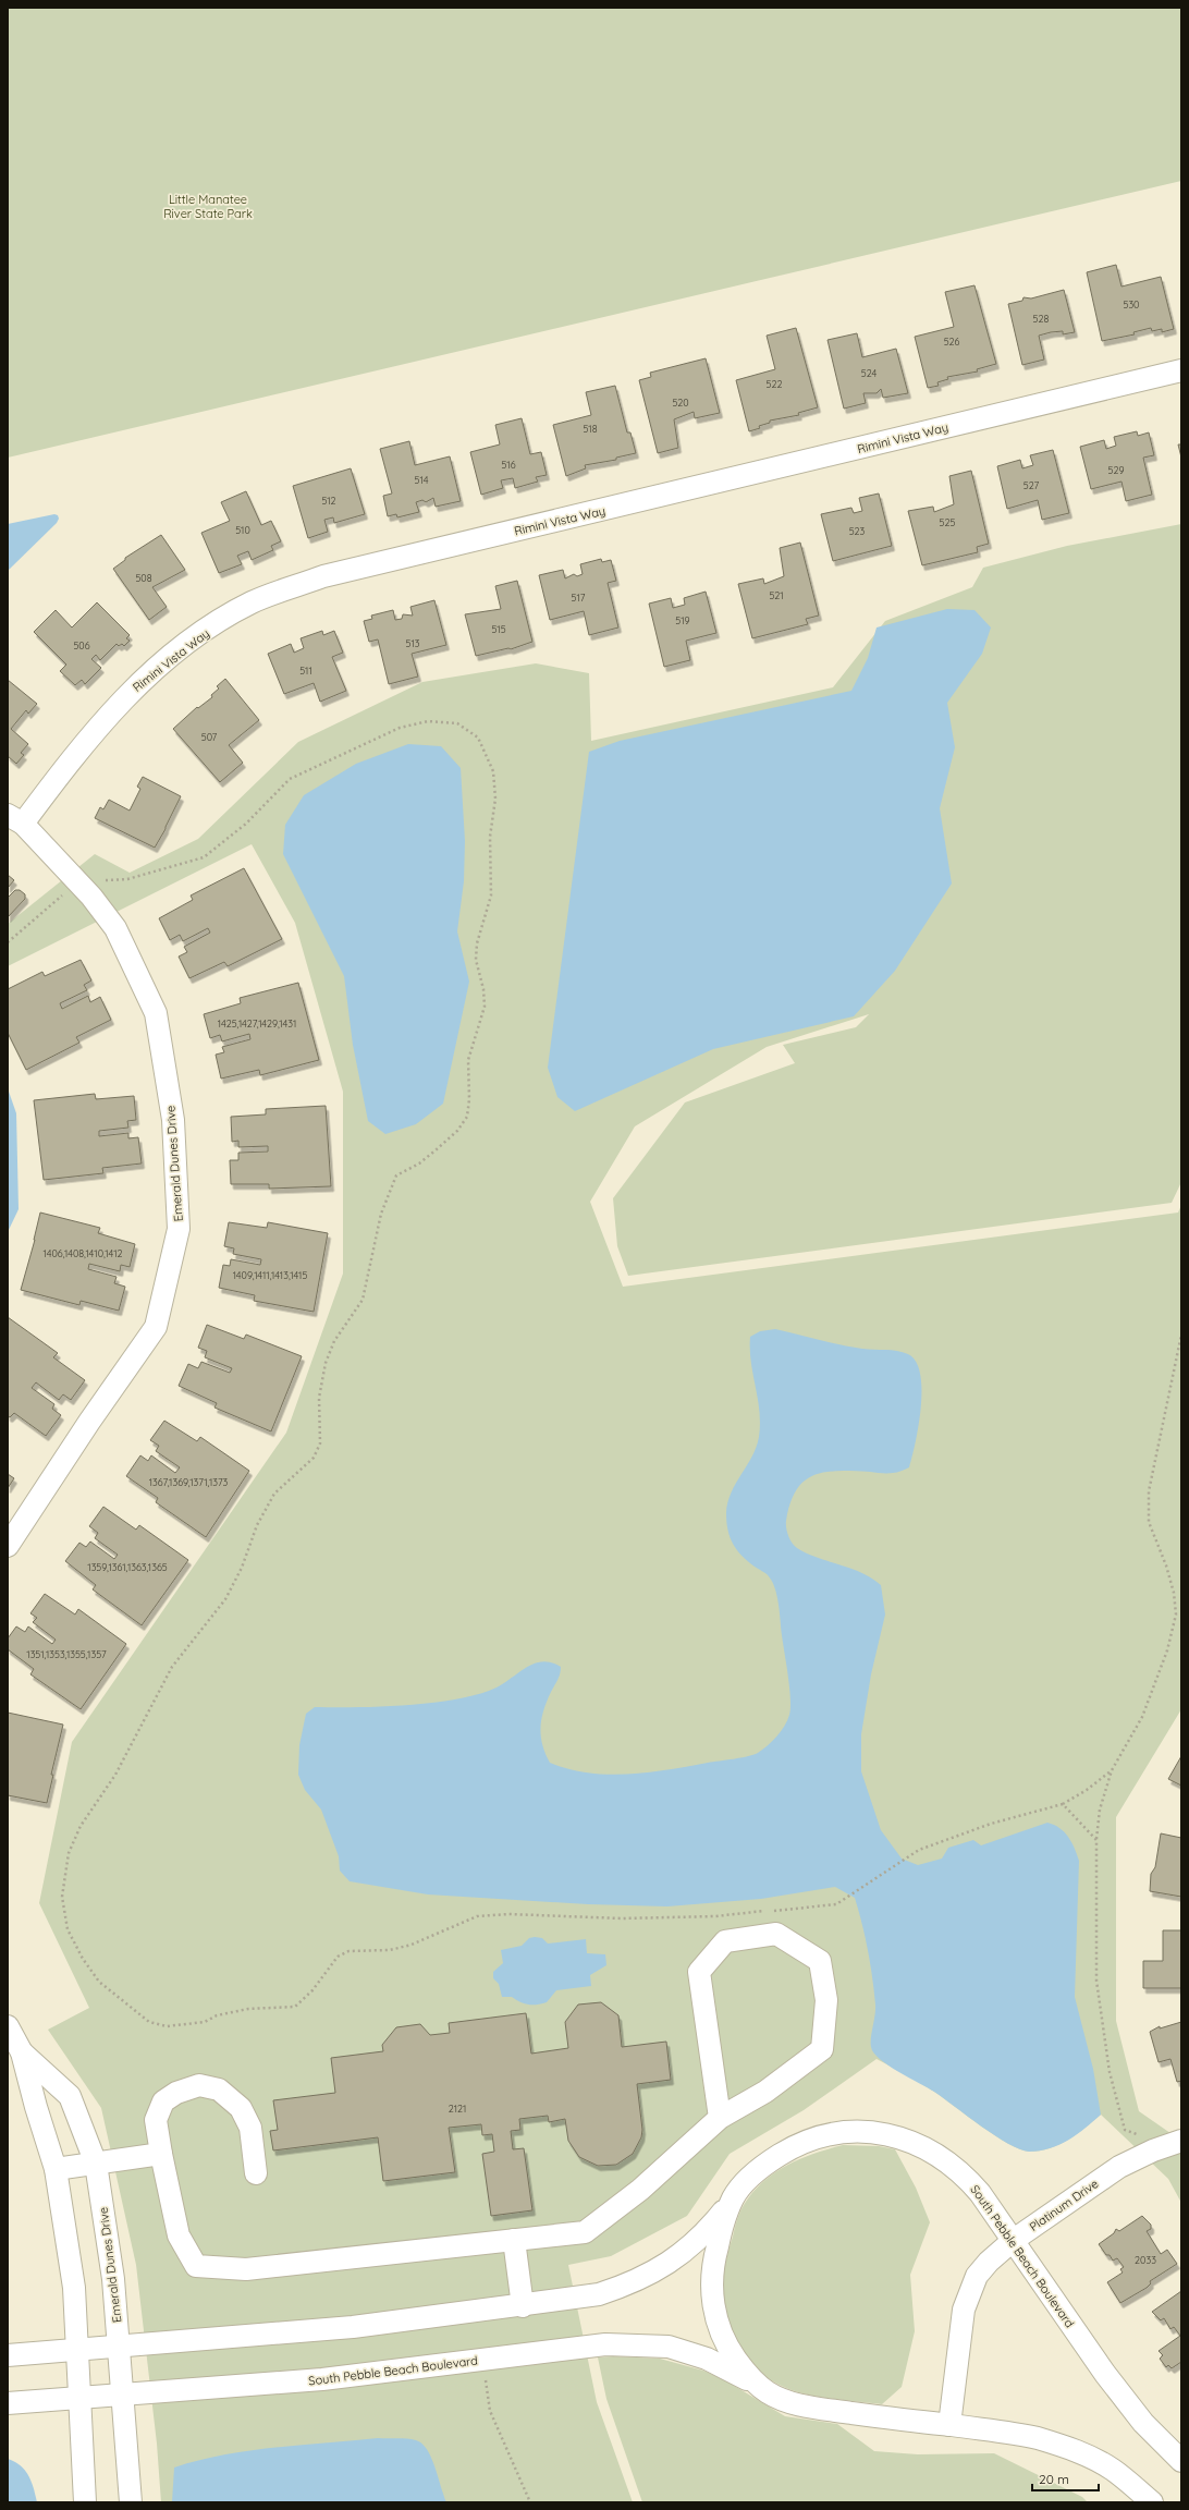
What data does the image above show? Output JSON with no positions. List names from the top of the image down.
{
  "streets": {
    "street": [
      "Rimini Vista Way",
      "Emerald Dunes Drive",
      "Platinum Drive",
      "South Pebble Beach Boulevard"
    ]
  },
  "crossings": [
    ["Rimini Vista Way", "Emerald Dunes Drive"],
    ["Emerald Dunes Drive", "South Pebble Beach Boulevard"],
    ["Platinum Drive", "South Pebble Beach Boulevard"]
  ],
  "parks": ["Little Manatee River State Park"],
  "house_numbers": [
    "530",
    "528",
    "526",
    "524",
    "522",
    "520",
    "518",
    "516",
    "529",
    "514",
    "527",
    "512",
    "525",
    "510",
    "523",
    "508",
    "521",
    "517",
    "519",
    "515",
    "513",
    "506",
    "511",
    "507",
    "1425,1427,1429,1431",
    "1406,1408,1410,1412",
    "1409,1411,1413,1415",
    "1367,1369,1371,1373",
    "1359,1361,1363,1365",
    "1351,1353,1355,1357",
    "2121",
    "2033"
  ],
  "scale_bar": "20 m"
}
